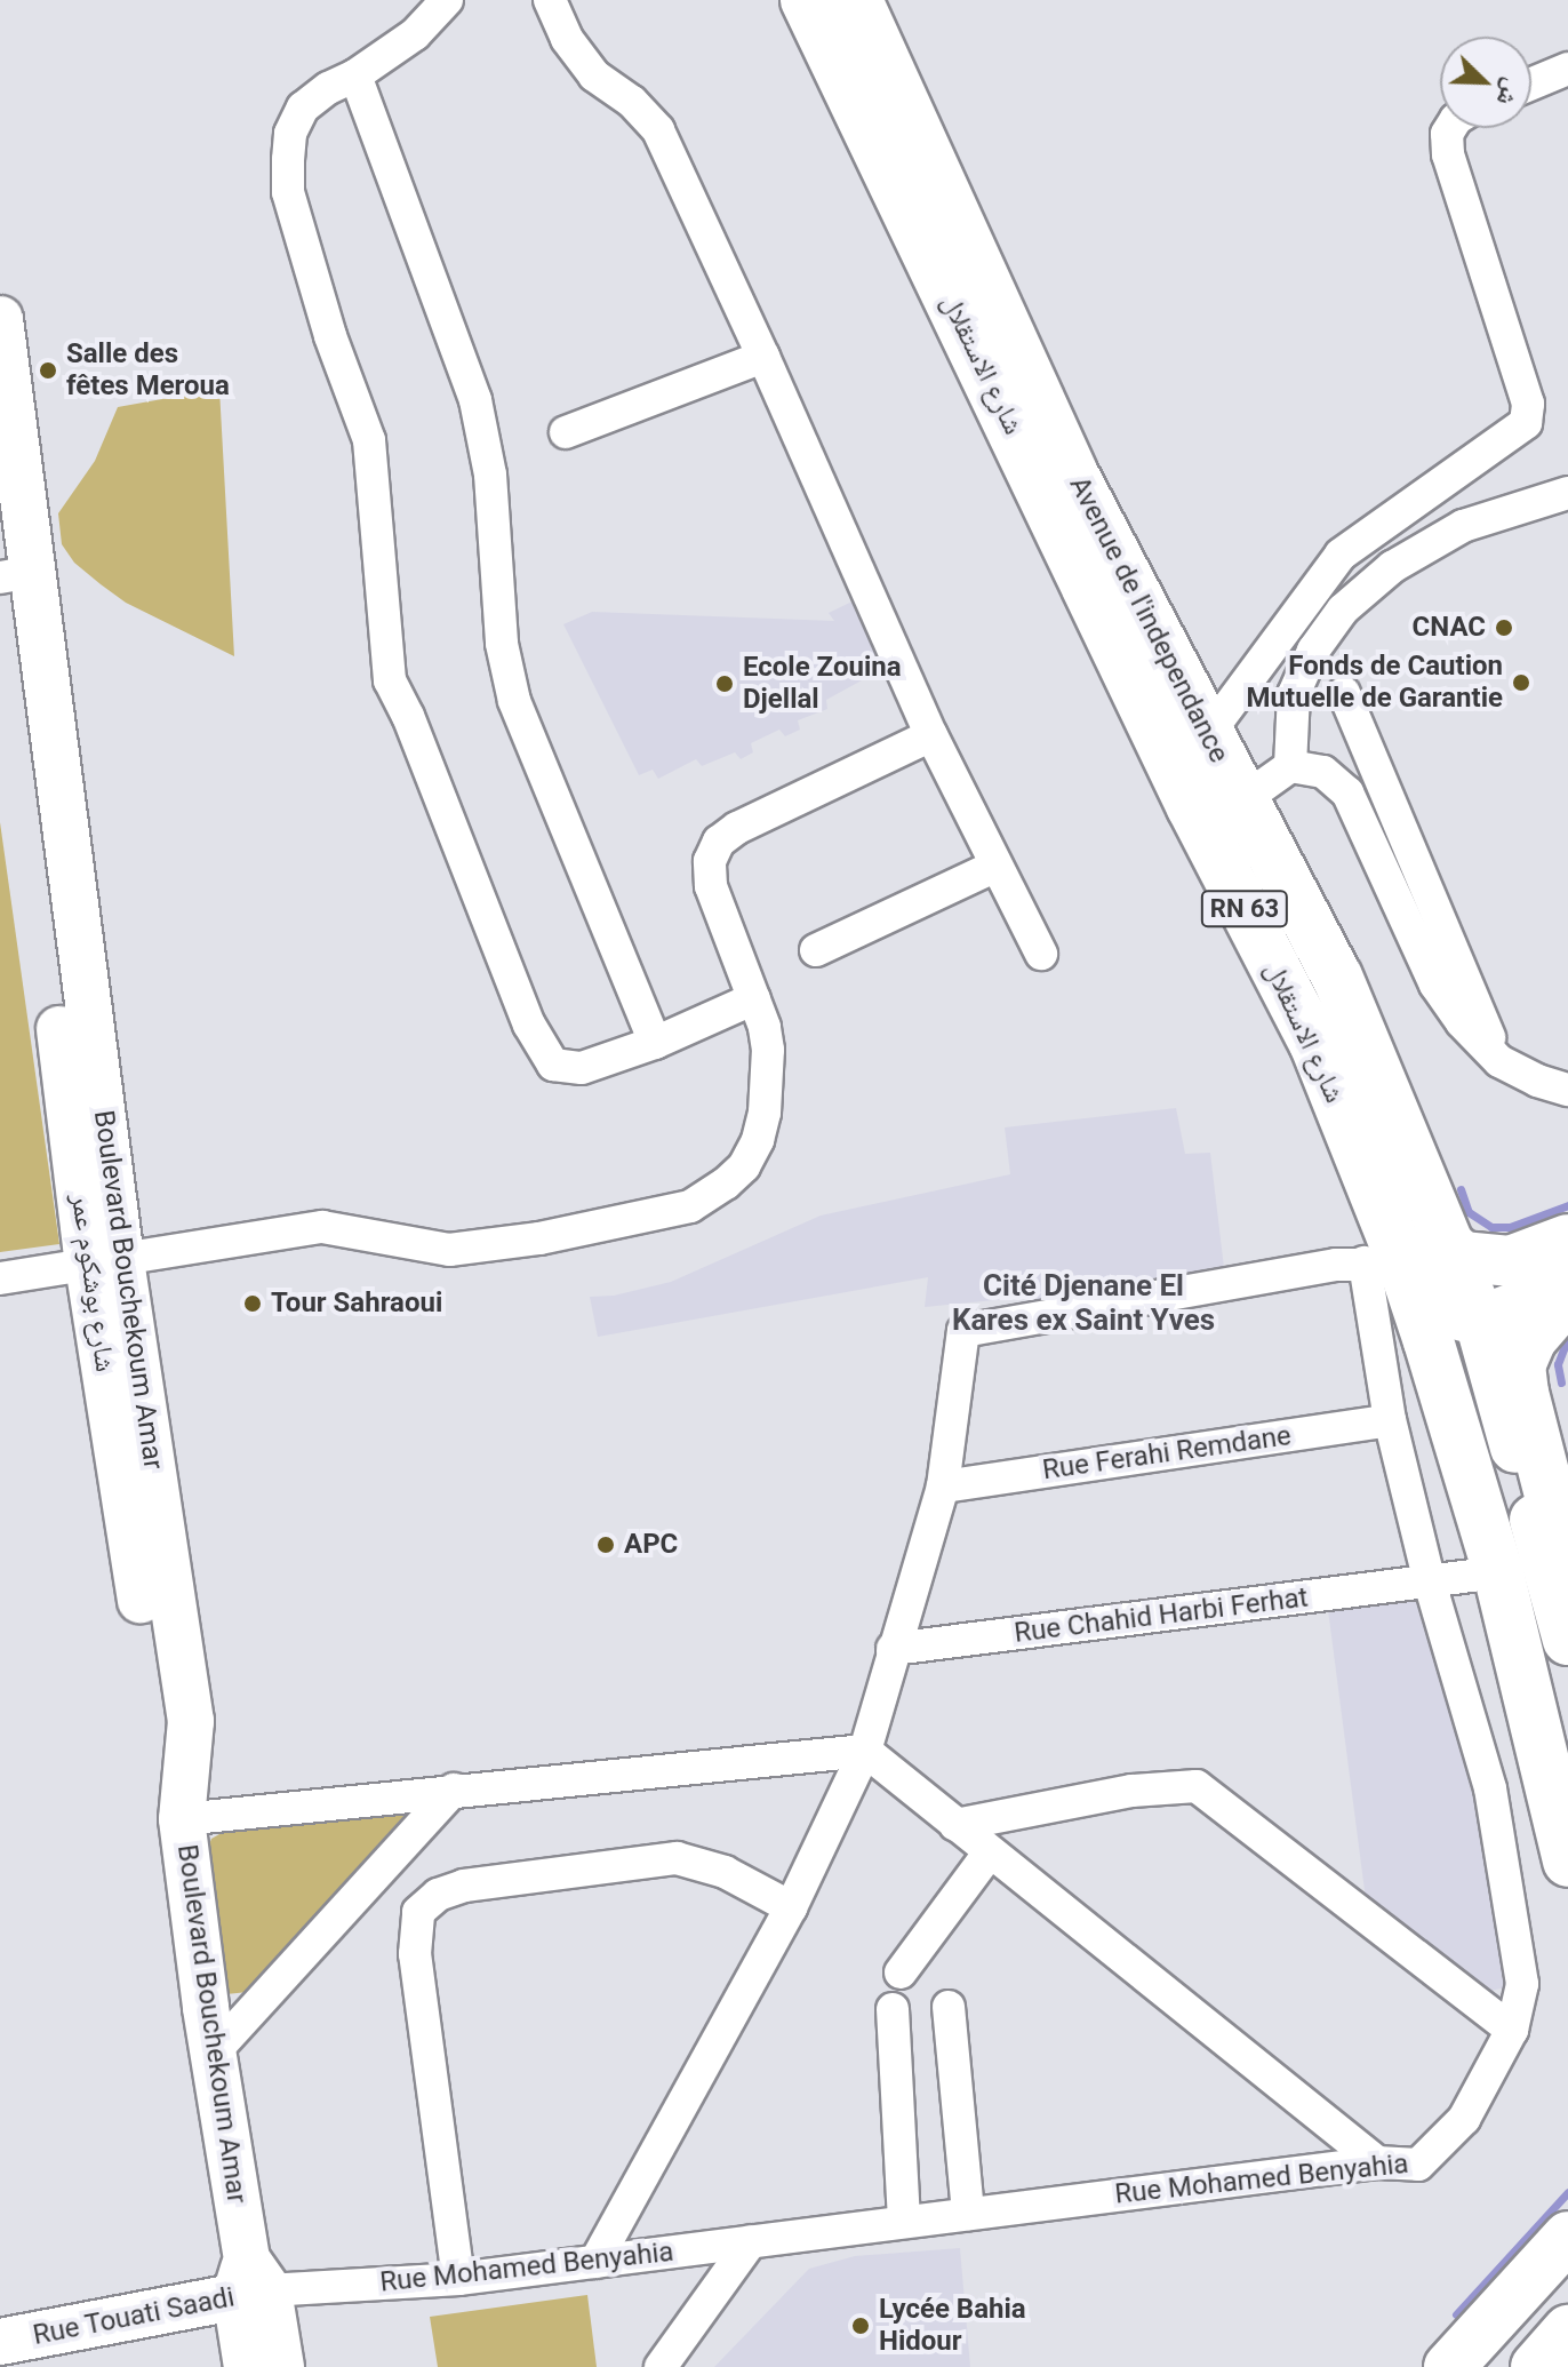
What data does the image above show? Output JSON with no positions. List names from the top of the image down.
{
  "streets": {
    "main road": ["شارع الاستقلال", "Avenue de l'independance", "RN 63"],
    "street": [
      "شارع بوشكوم عمر",
      "Boulevard Bouchekoum Amar",
      "Rue Ferahi Remdane",
      "Rue Chahid Harbi Ferhat",
      "Rue Mohamed Benyahia",
      "Rue Touati Saadi"
    ]
  },
  "crossings": [
    ["شارع الاستقلال", "Avenue de l'independance"],
    ["شارع الاستقلال", "Rue Chahid Harbi Ferhat"],
    ["شارع الاستقلال", "Rue Mohamed Benyahia"],
    ["Avenue de l'independance", "Rue Mohamed Benyahia"],
    ["شارع بوشكوم عمر", "Boulevard Bouchekoum Amar"],
    ["Boulevard Bouchekoum Amar", "Rue Mohamed Benyahia"],
    ["Boulevard Bouchekoum Amar", "Rue Touati Saadi"],
    ["Rue Ferahi Remdane", "Rue Mohamed Benyahia"],
    ["Rue Chahid Harbi Ferhat", "Rue Mohamed Benyahia"],
    ["Rue Mohamed Benyahia", "Rue Touati Saadi"]
  ],
  "districts": ["Cité Djenane El Kares ex Saint Yves"],
  "places": [
    "Salle des fêtes Meroua",
    "CNAC",
    "Fonds de Caution Mutuelle de Garantie",
    "Ecole Zouina Djellal",
    "Tour Sahraoui",
    "APC",
    "Lycée Bahia Hidour"
  ],
  "north": "bottom right"
}
